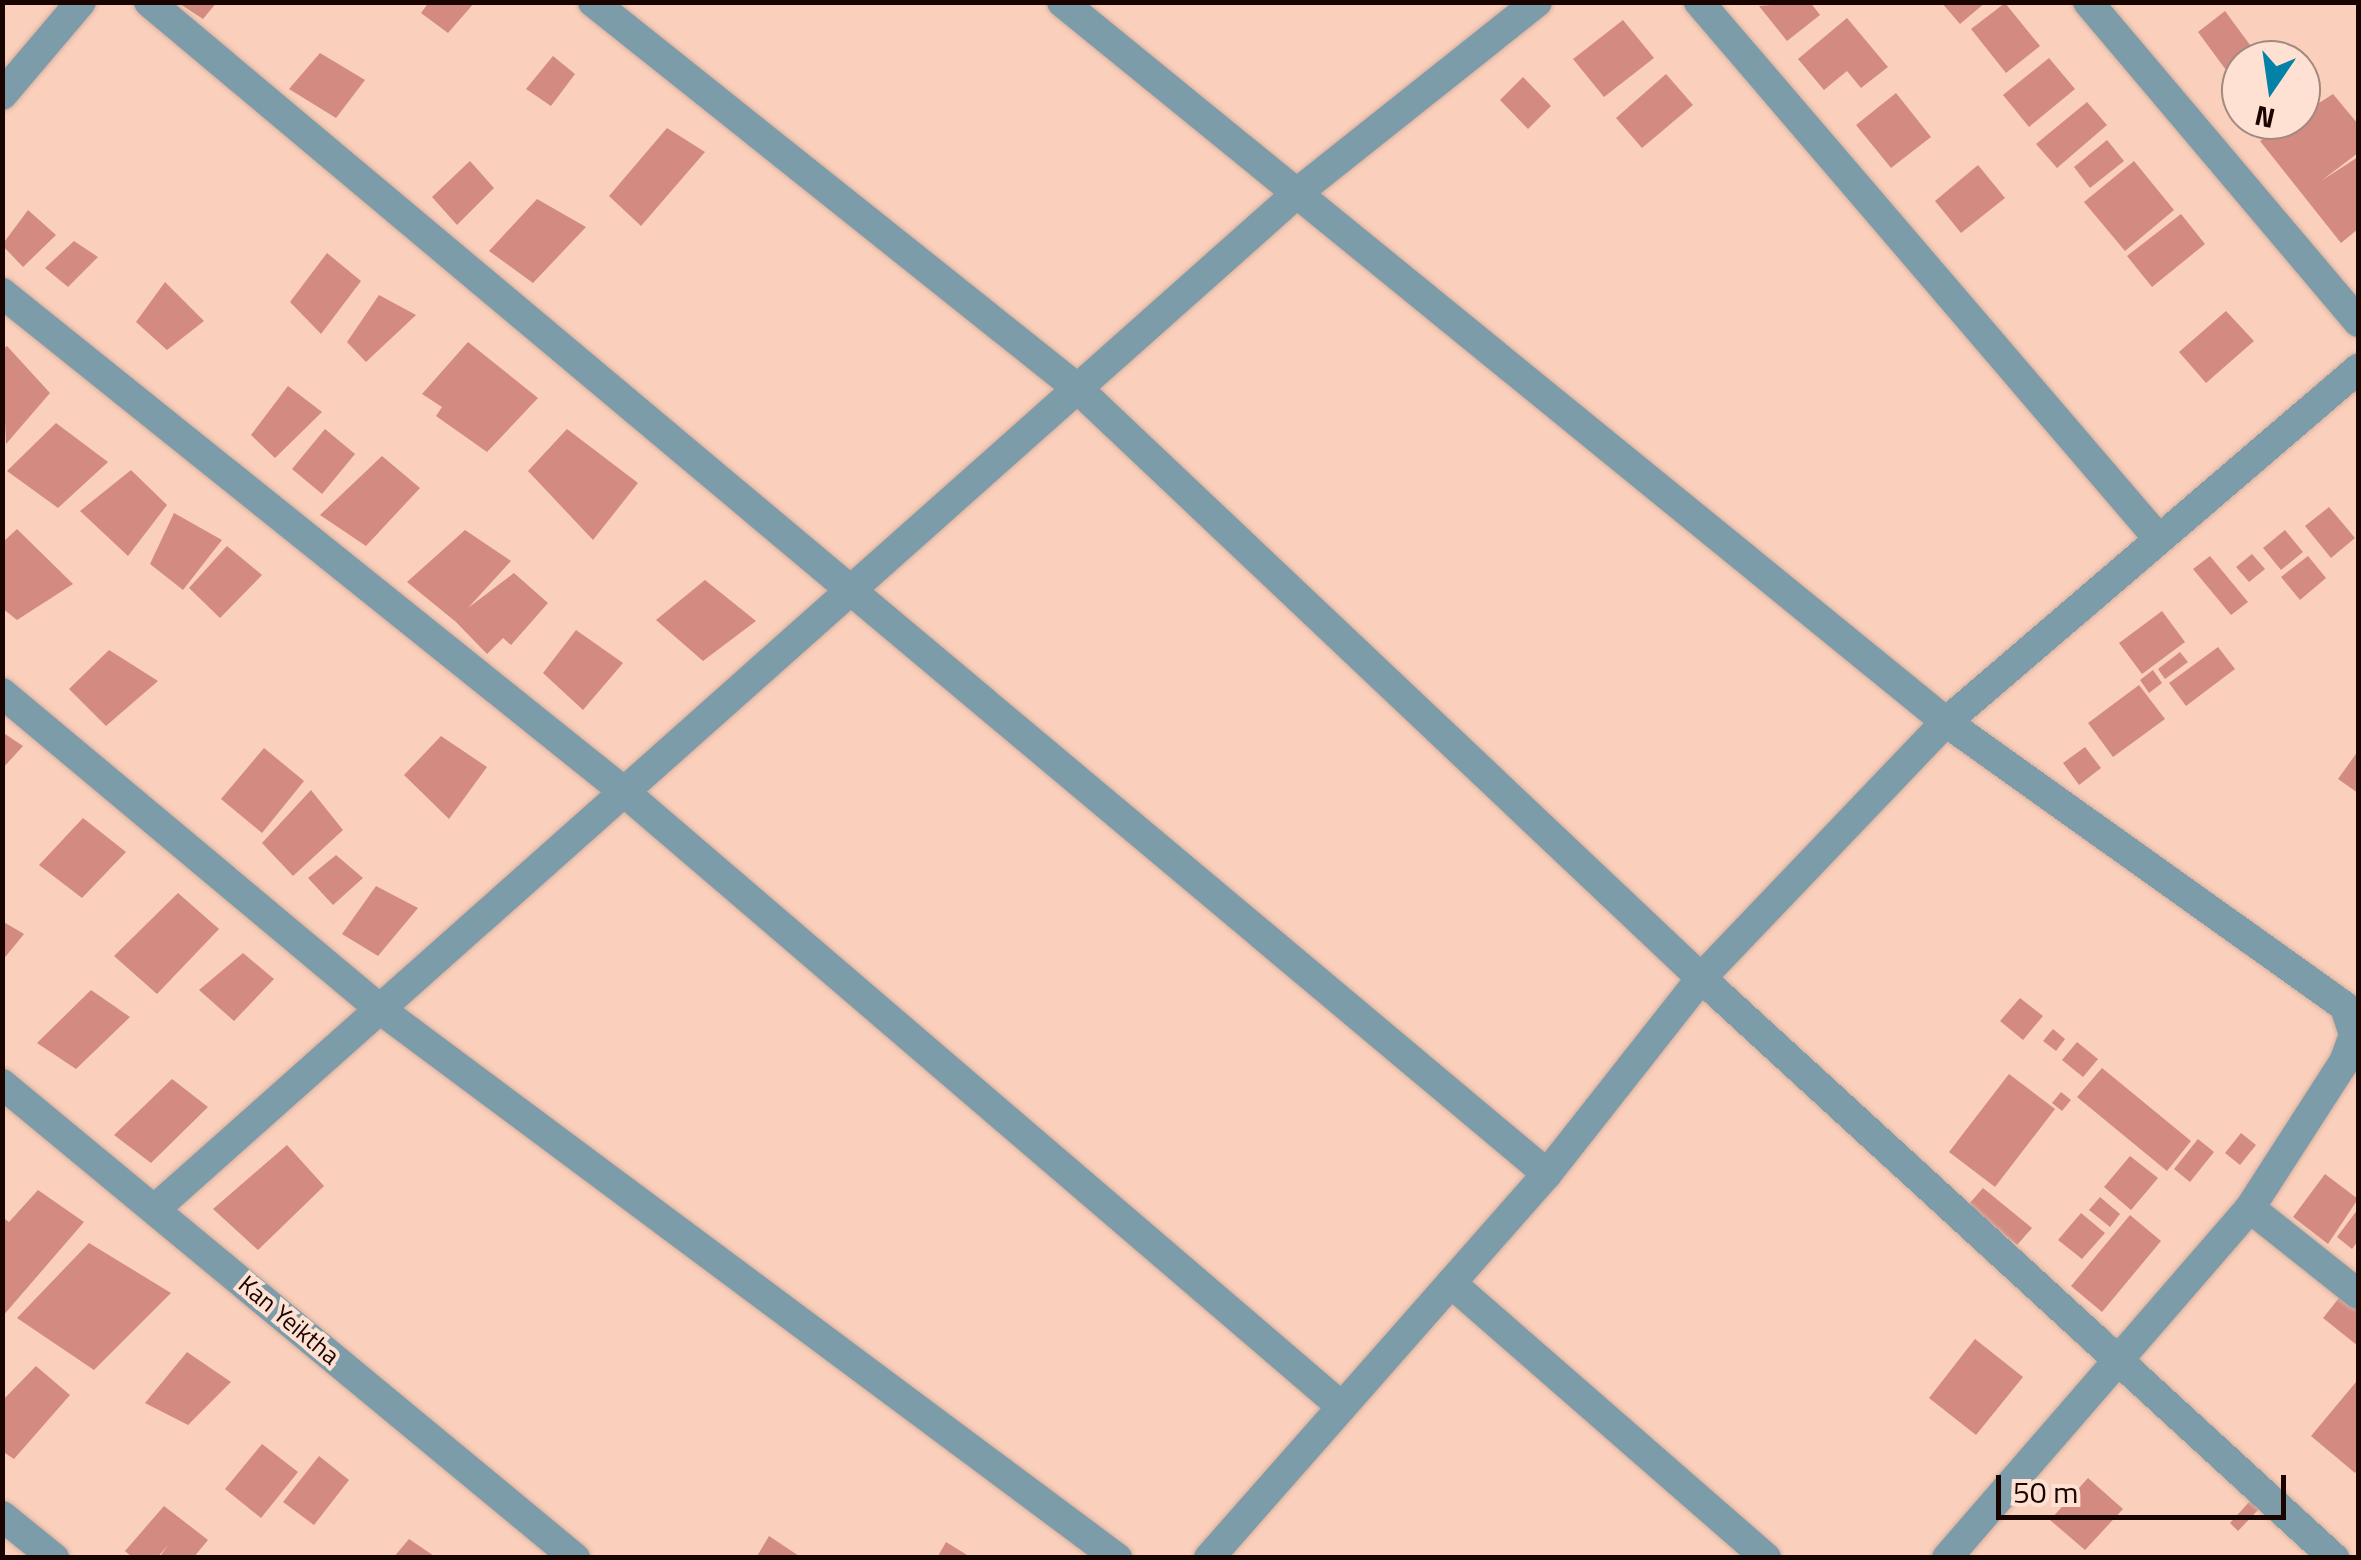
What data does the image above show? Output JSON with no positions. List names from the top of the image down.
{
  "streets": {
    "street": ["Kan Yeiktha"]
  },
  "scale_bar": "50 m",
  "north": "bottom"
}
